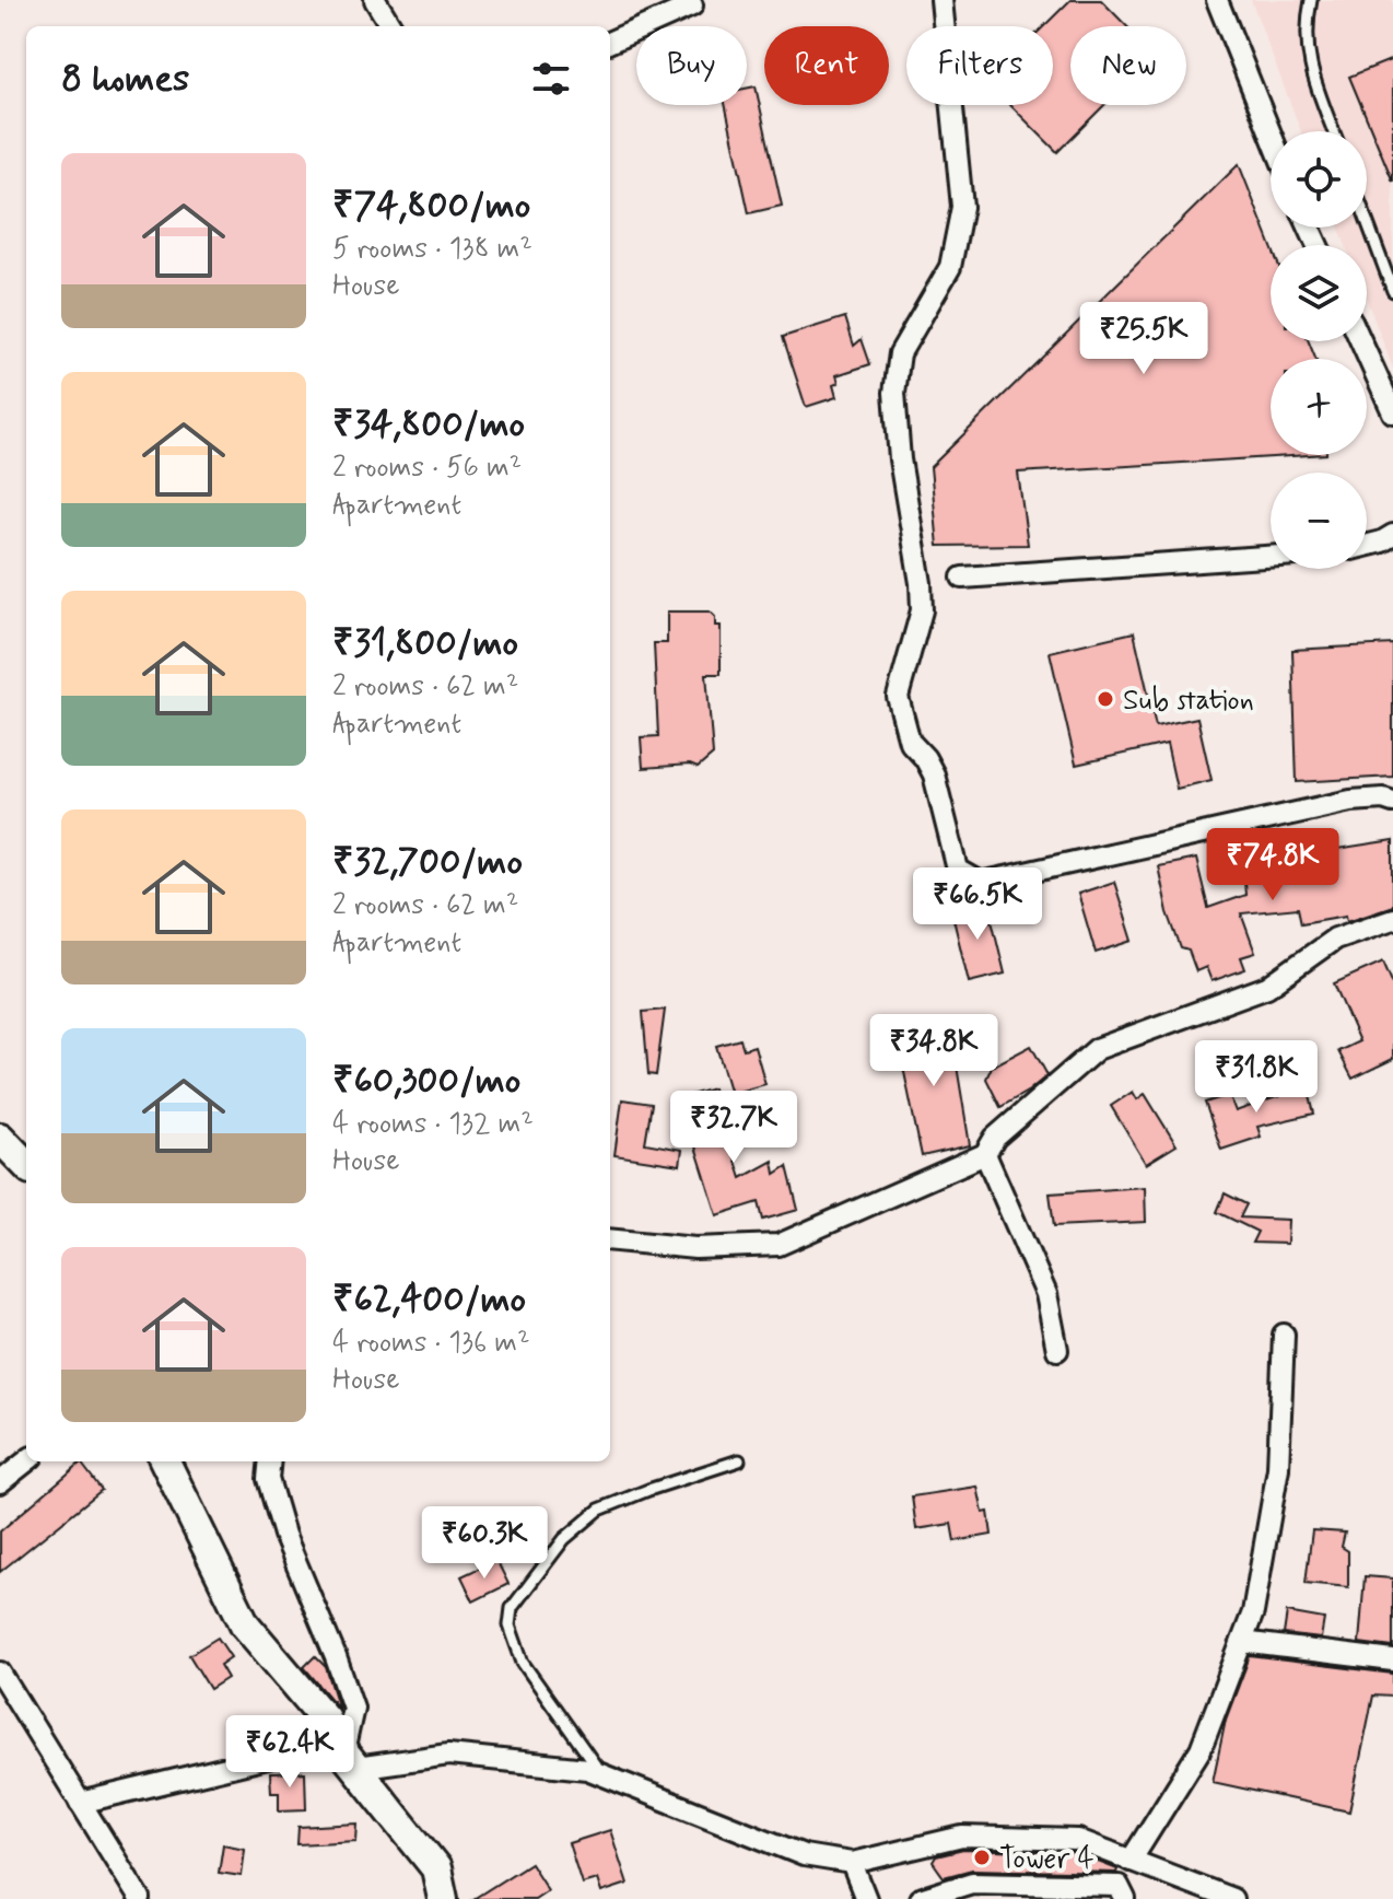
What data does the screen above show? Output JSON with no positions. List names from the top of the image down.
{
  "places": ["Sub station", "Tower 4"],
  "page": {
    "chip": [
      "Buy",
      "Rent",
      "Filters",
      "New"
    ],
    "heading": "8 homes",
    "map_buttons": ["+", "−"],
    "list": [
      {
        "name": "₹74,800/mo",
        "note": "5 rooms · 138 m² · House"
      },
      {
        "name": "₹34,800/mo",
        "note": "2 rooms · 56 m² · Apartment"
      },
      {
        "name": "₹31,800/mo",
        "note": "2 rooms · 62 m² · Apartment"
      },
      {
        "name": "₹32,700/mo",
        "note": "2 rooms · 62 m² · Apartment"
      },
      {
        "name": "₹60,300/mo",
        "note": "4 rooms · 132 m² · House"
      },
      {
        "name": "₹62,400/mo",
        "note": "4 rooms · 136 m² · House"
      }
    ],
    "price": [
      "₹25.5K",
      "₹74.8K",
      "₹66.5K",
      "₹34.8K",
      "₹31.8K",
      "₹32.7K",
      "₹60.3K",
      "₹62.4K"
    ]
  }
}
